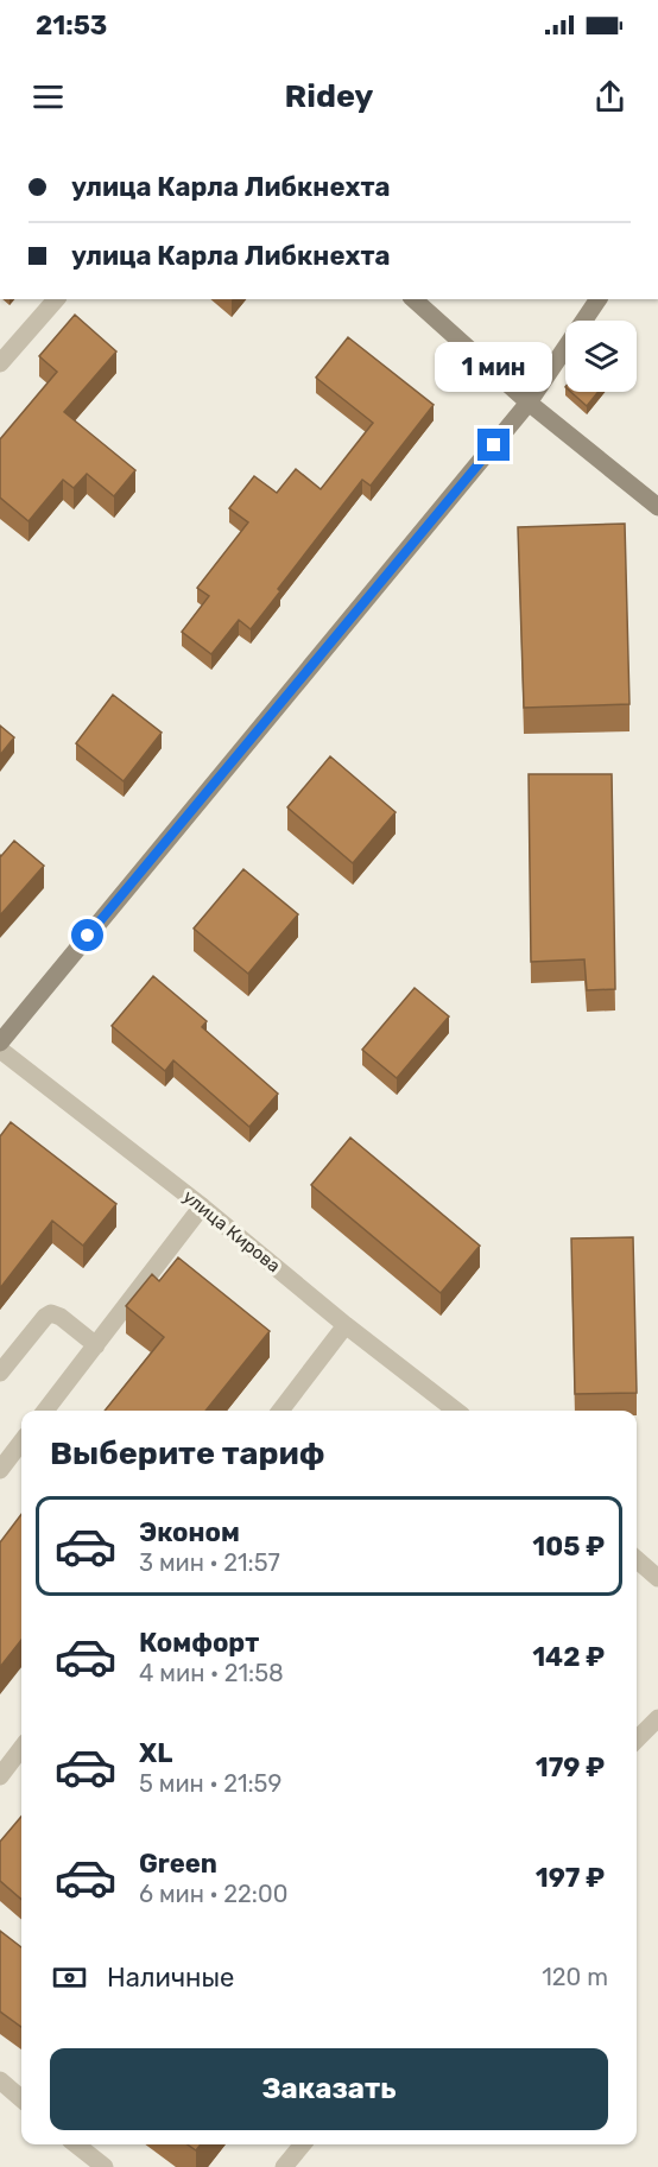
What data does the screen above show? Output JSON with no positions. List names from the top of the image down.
{
  "streets": {
    "street": ["улица Кирова"]
  },
  "page": {
    "status": "21:53",
    "header": "Ridey",
    "banner": ["улица Карла Либкнехта", "улица Карла Либкнехта"],
    "bubble": "1 мин",
    "heading": "Выберите тариф",
    "list": [
      {
        "name": "Эконом",
        "note": "3 мин · 21:57",
        "value": "105 ₽"
      },
      {
        "name": "Комфорт",
        "note": "4 мин · 21:58",
        "value": "142 ₽"
      },
      {
        "name": "XL",
        "note": "5 мин · 21:59",
        "value": "179 ₽"
      },
      {
        "name": "Green",
        "note": "6 мин · 22:00",
        "value": "197 ₽"
      }
    ],
    "pay": ["Наличные", "120 m"],
    "buttons": "Заказать"
  }
}
